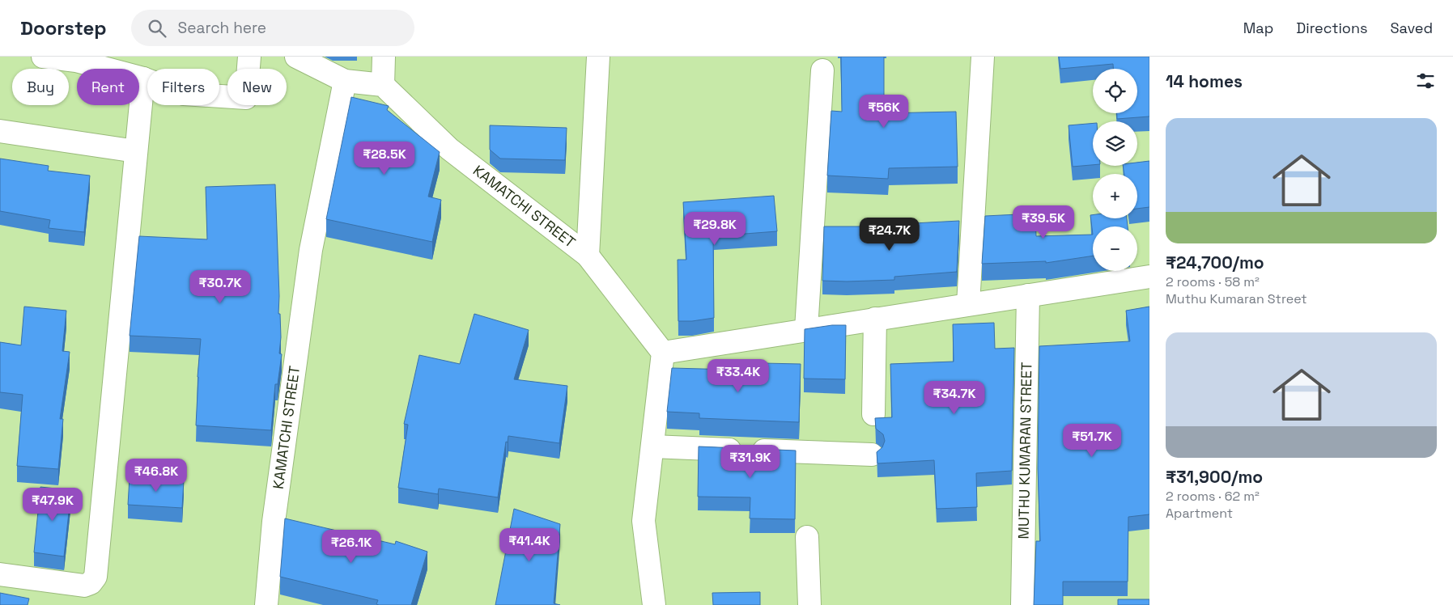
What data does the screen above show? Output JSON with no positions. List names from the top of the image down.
{
  "streets": {
    "street": ["KAMATCHI STREET", "MUTHU KUMARAN STREET"]
  },
  "page": {
    "header": "Doorstep",
    "search": "Search here",
    "nav": ["Map", "Directions", "Saved"],
    "heading": "14 homes",
    "map_buttons": ["+", "−"],
    "chip": [
      "Buy",
      "Rent",
      "Filters",
      "New"
    ],
    "price": [
      "₹56K",
      "₹28.5K",
      "₹39.5K",
      "₹29.8K",
      "₹24.7K",
      "₹30.7K",
      "₹33.4K",
      "₹34.7K",
      "₹51.7K",
      "₹31.9K",
      "₹46.8K",
      "₹47.9K",
      "₹41.4K",
      "₹26.1K"
    ],
    "list": [
      {
        "name": "₹24,700/mo",
        "note": "2 rooms · 58 m² · Muthu Kumaran Street"
      },
      {
        "name": "₹31,900/mo",
        "note": "2 rooms · 62 m² · Apartment"
      }
    ]
  }
}
